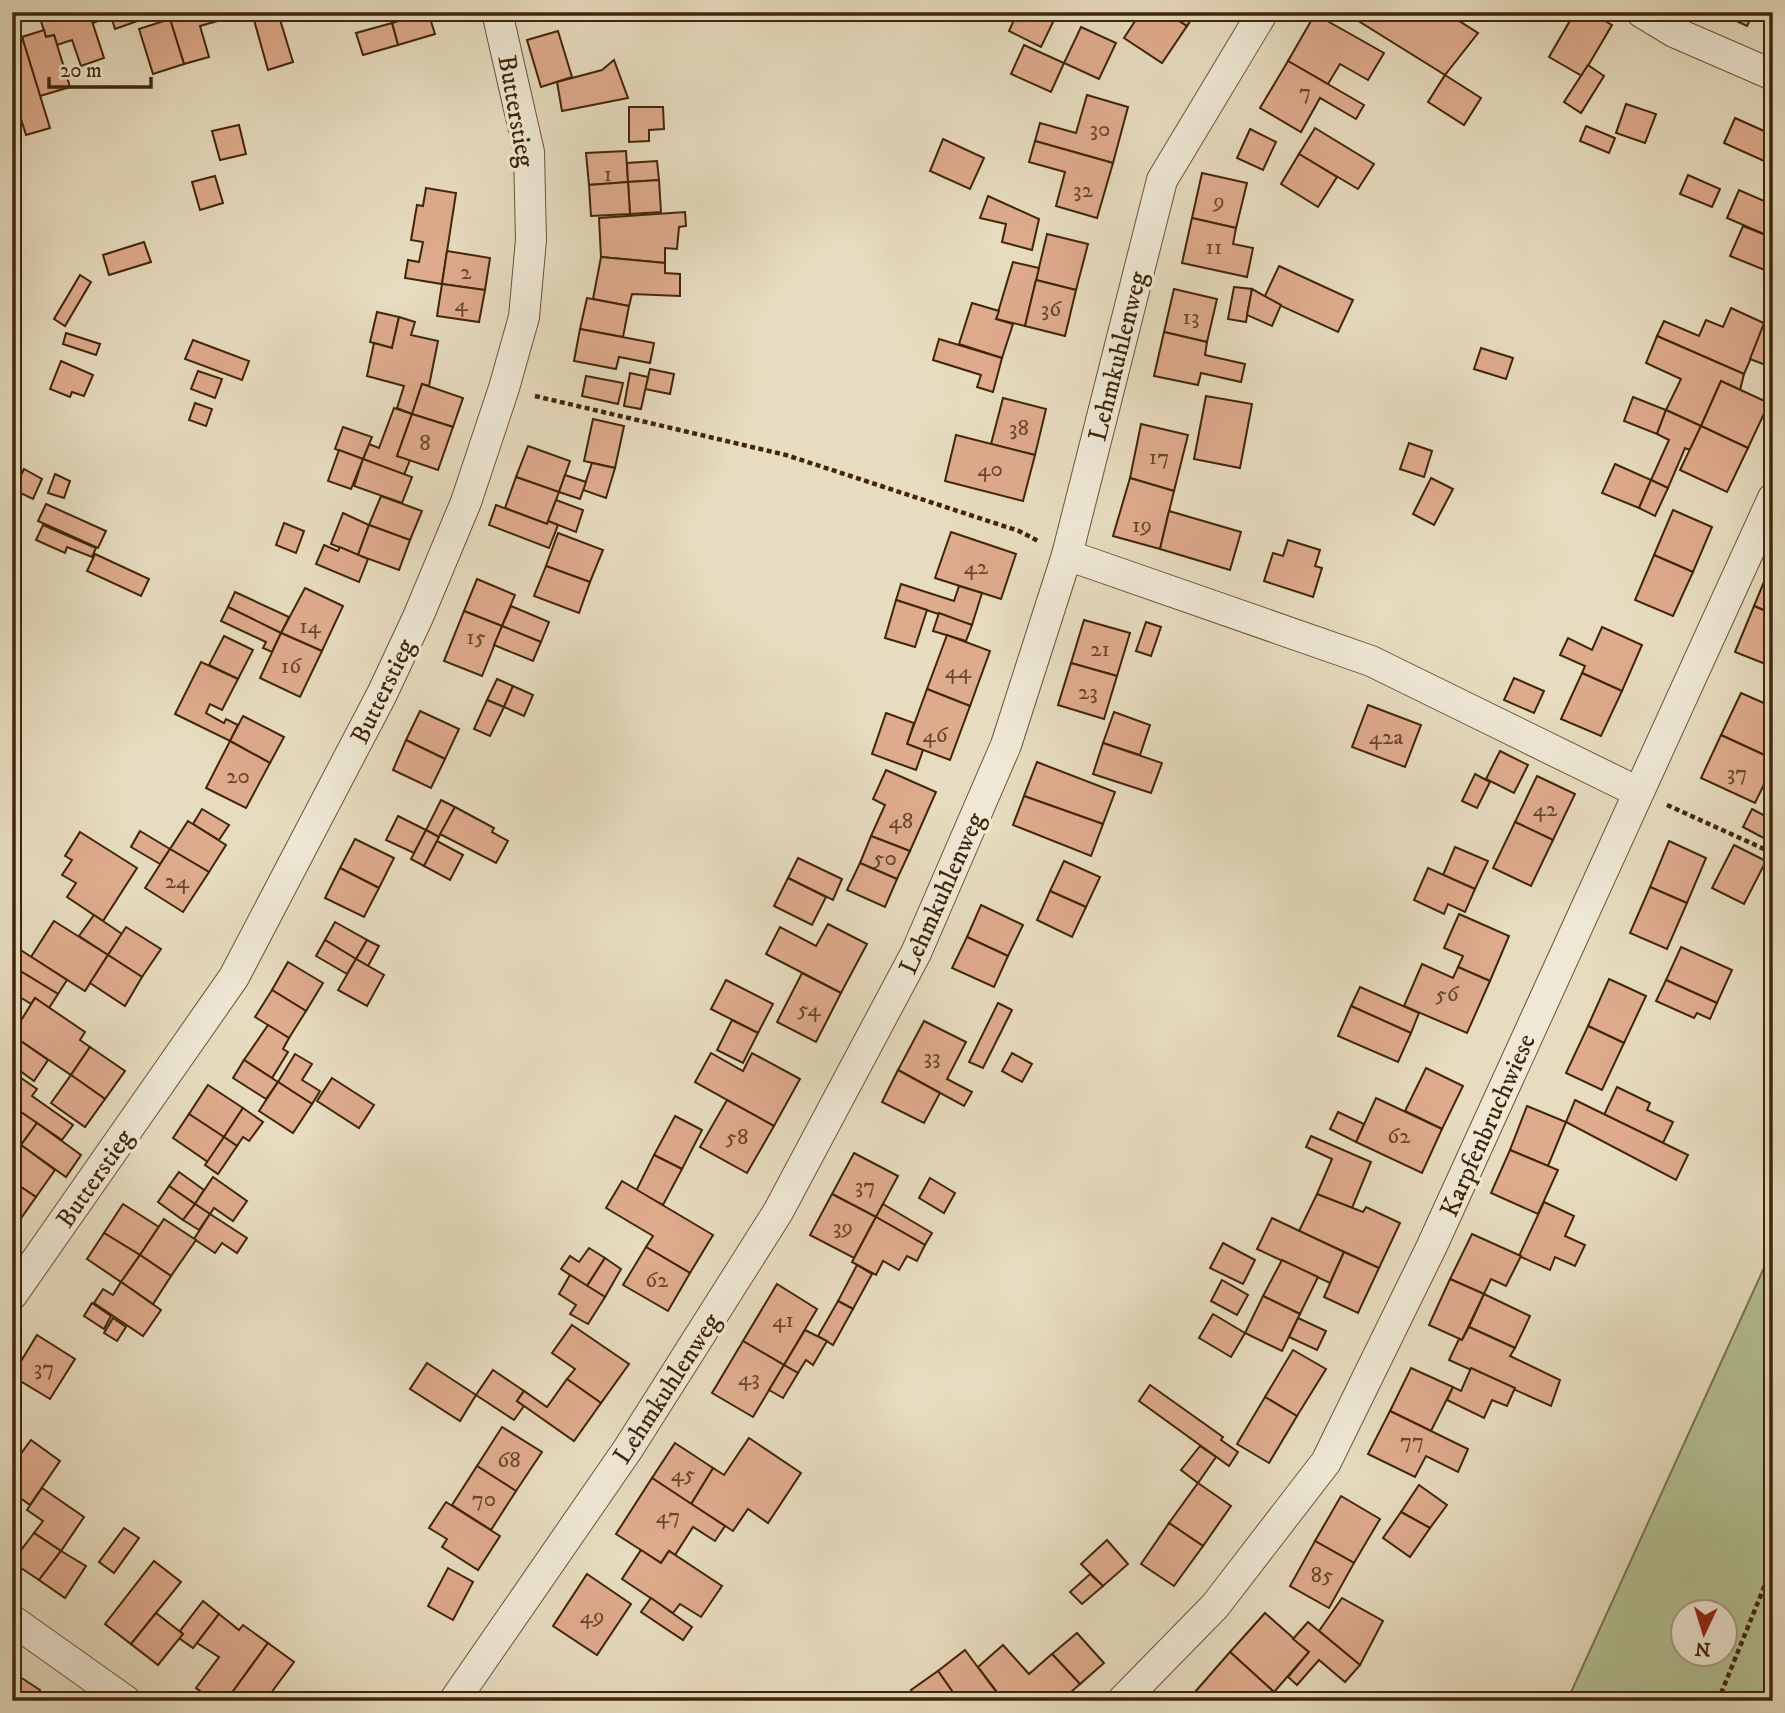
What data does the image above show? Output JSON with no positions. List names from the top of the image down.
{
  "streets": {
    "street": ["Butterstieg", "Lehmkuhlenweg", "Karpfenbruchwiese"]
  },
  "house_numbers": [
    "7",
    "30",
    "1",
    "32",
    "9",
    "11",
    "2",
    "4",
    "36",
    "13",
    "38",
    "8",
    "17",
    "40",
    "19",
    "42",
    "14",
    "15",
    "21",
    "16",
    "44",
    "23",
    "46",
    "42a",
    "37",
    "20",
    "42",
    "48",
    "50",
    "24",
    "56",
    "54",
    "33",
    "62",
    "58",
    "37",
    "39",
    "62",
    "41",
    "37",
    "43",
    "77",
    "68",
    "45",
    "70",
    "47",
    "85",
    "49"
  ],
  "scale_bar": "20 m",
  "north": "bottom"
}
